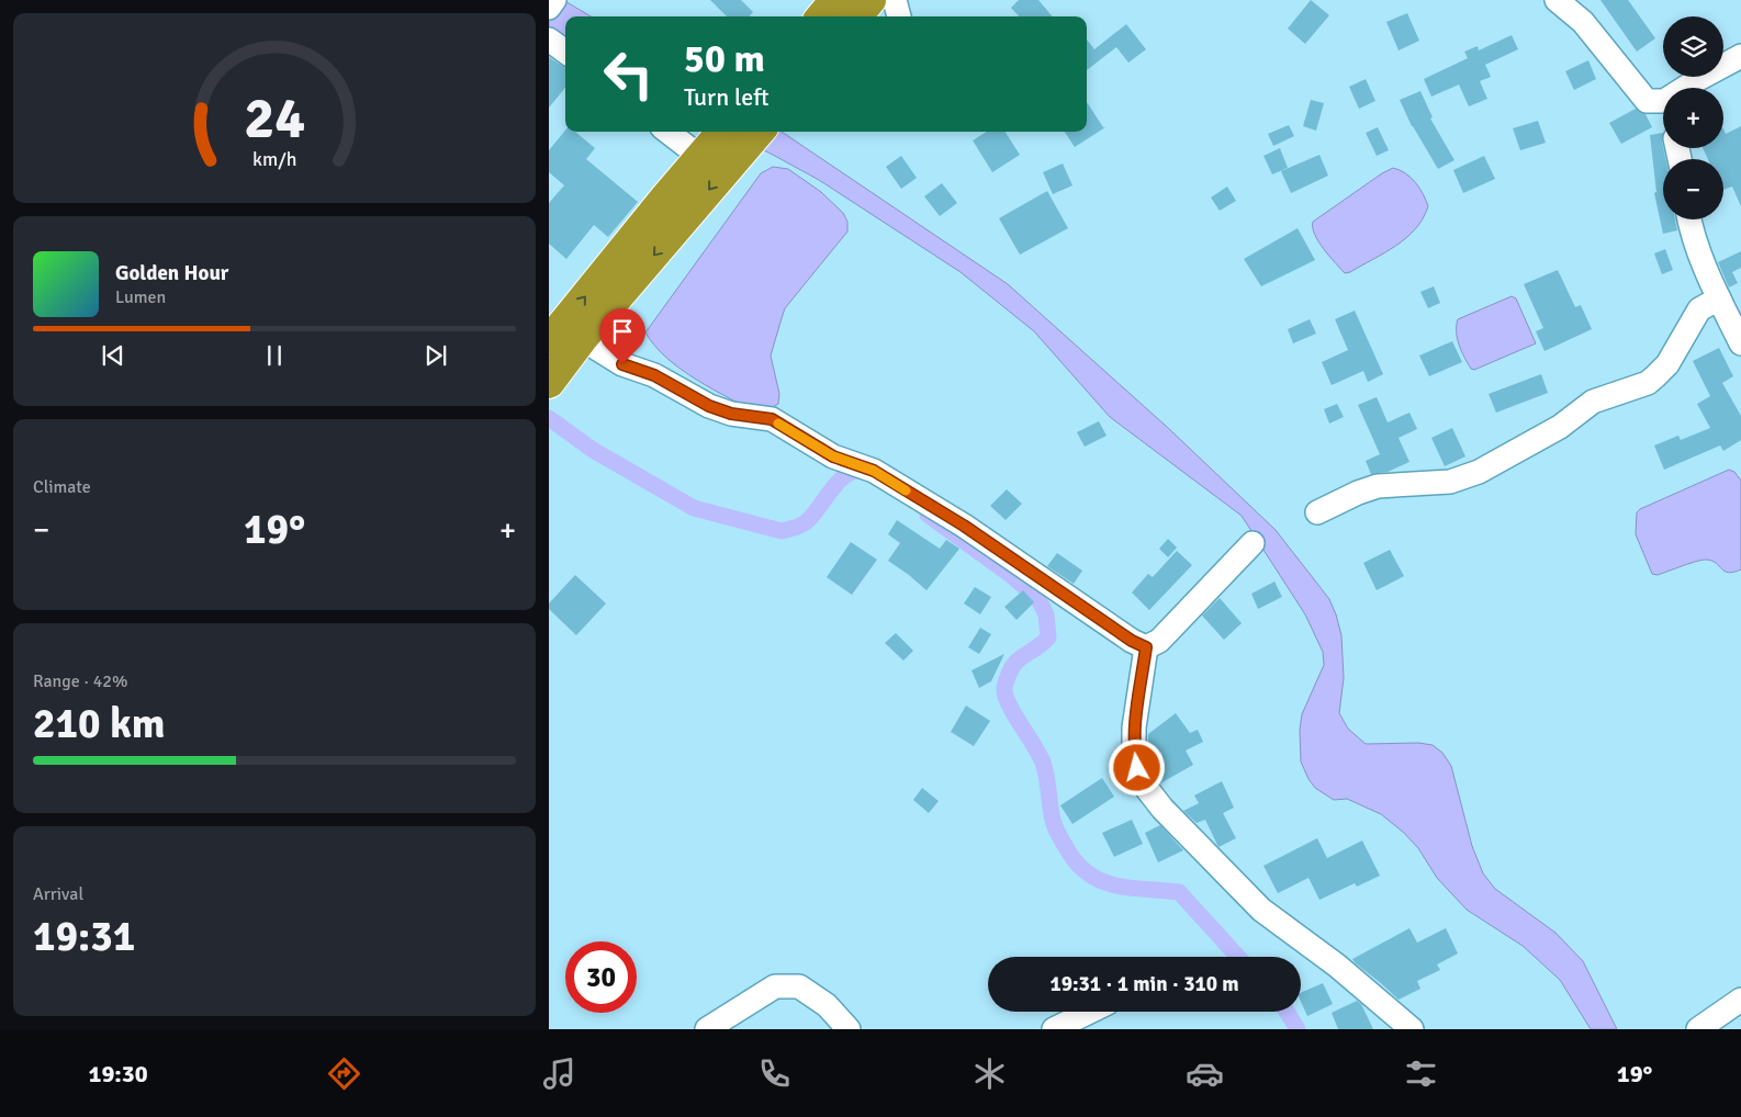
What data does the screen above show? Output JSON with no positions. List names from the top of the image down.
{
  "page": {
    "map_buttons": ["+", "−"],
    "turn": ["50 m", "Turn left"],
    "song": ["Golden Hour", "Lumen"],
    "tile": [
      "Climate",
      ["Range · 42%", "210 km"],
      ["Arrival", "19:31"]
    ],
    "heat": ["−", "19°", "+"],
    "limit": "30",
    "trip": "19:31 · 1 min · 310 m",
    "tabs": ["19:30", "19°"],
    "gauge": ["24", "km/h"]
  }
}
